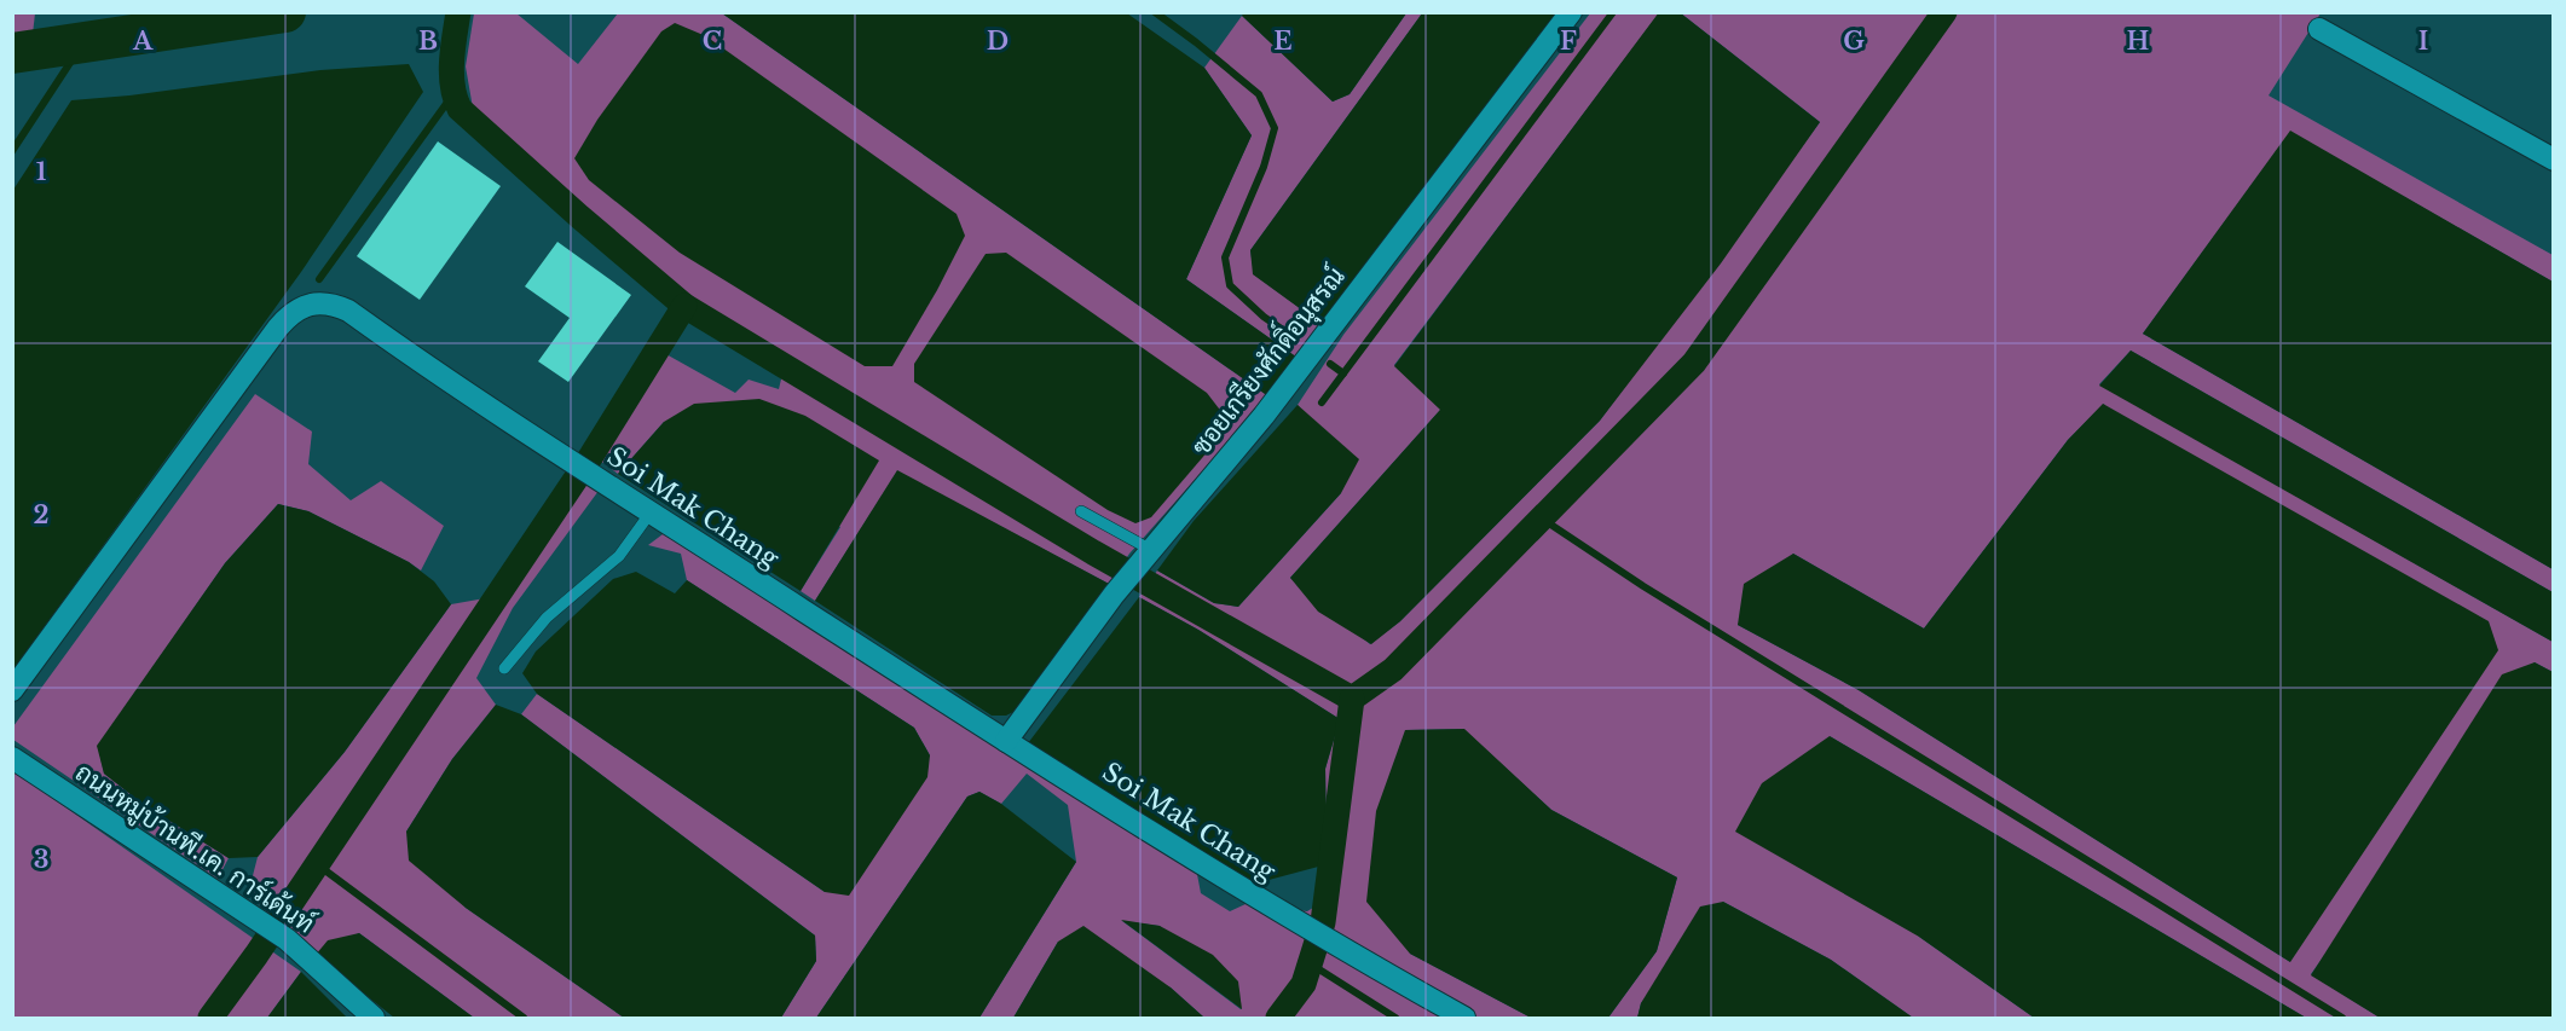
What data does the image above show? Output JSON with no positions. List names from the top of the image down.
{
  "streets": {
    "street": ["ซอยเกรียงศักดิ์อนุสรณ์", "Soi Mak Chang", "ถนนหมู่บ้านพี.เค. การ์เด้นท์"]
  },
  "crossings": [
    ["ซอยเกรียงศักดิ์อนุสรณ์", "Soi Mak Chang"]
  ],
  "grid": {
    "columns": [
      "A",
      "B",
      "C",
      "D",
      "E",
      "F",
      "G",
      "H",
      "I"
    ],
    "rows": ["1", "2", "3"]
  }
}
